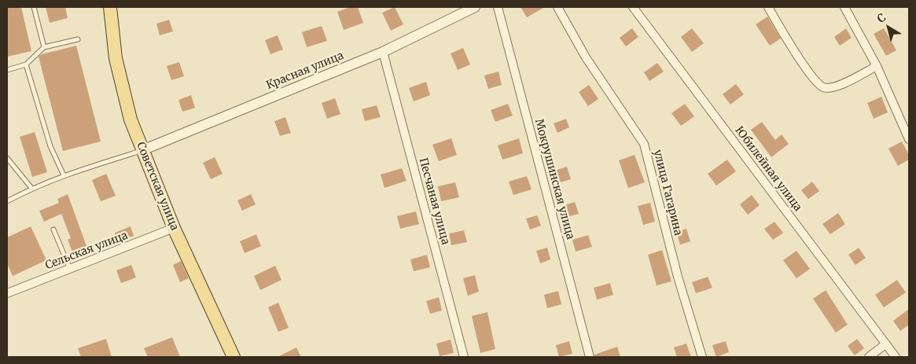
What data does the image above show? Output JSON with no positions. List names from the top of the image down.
{
  "streets": {
    "main road": ["Советская улица"],
    "street": [
      "Красная улица",
      "Юбилейная улица",
      "Мокрушинская улица",
      "улица Гагарина",
      "Песчаная улица",
      "Сельская улица"
    ]
  },
  "crossings": [
    ["Красная улица", "Советская улица"],
    ["Красная улица", "Песчаная улица"],
    ["Советская улица", "Сельская улица"]
  ],
  "north": "top left"
}
